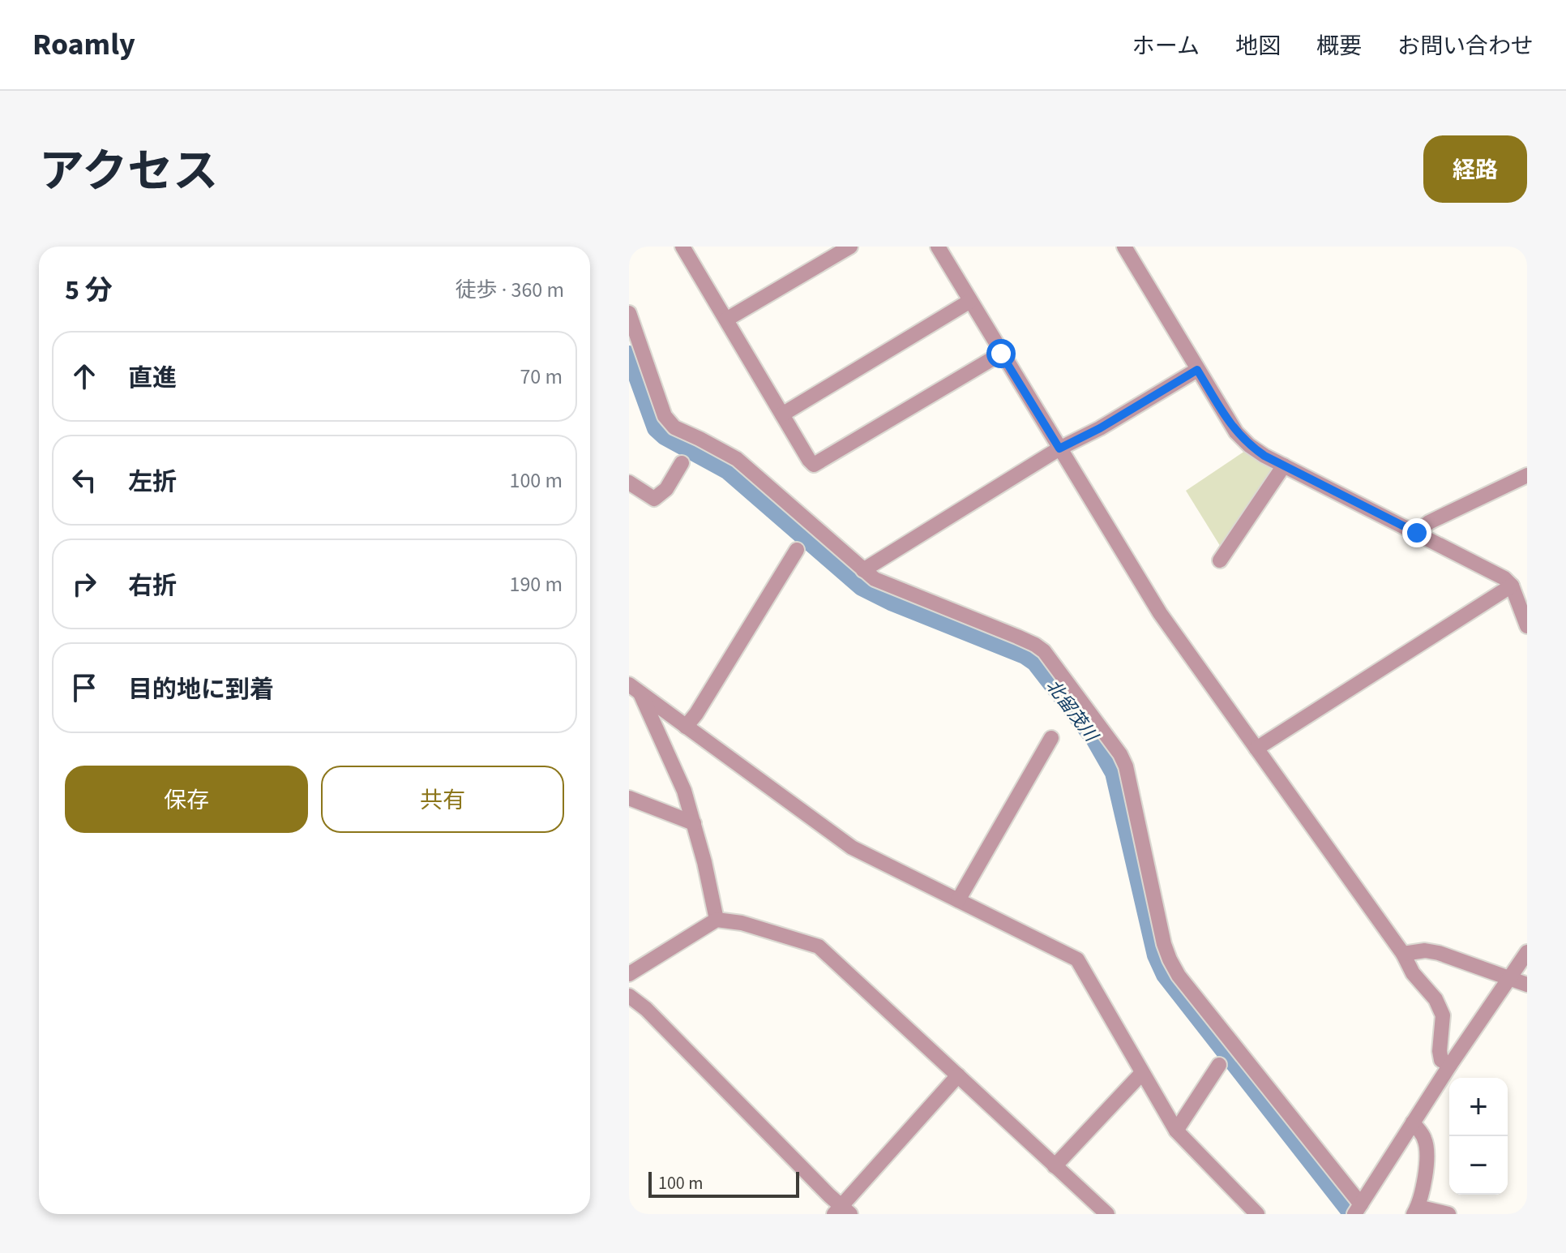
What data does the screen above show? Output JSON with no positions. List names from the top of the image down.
{
  "water": ["北留茂川"],
  "scale_bar": "100 m",
  "page": {
    "header": "Roamly",
    "nav": [
      "ホーム",
      "地図",
      "概要",
      "お問い合わせ"
    ],
    "title": "アクセス",
    "buttons": [
      "経路",
      ["保存", "共有"]
    ],
    "heading": ["5 分", "徒歩 · 360 m"],
    "list": [
      ["直進", "70 m"],
      ["左折", "100 m"],
      ["右折", "190 m"],
      "目的地に到着"
    ],
    "map_buttons": ["+", "−"],
    "scale": "100 m"
  }
}
